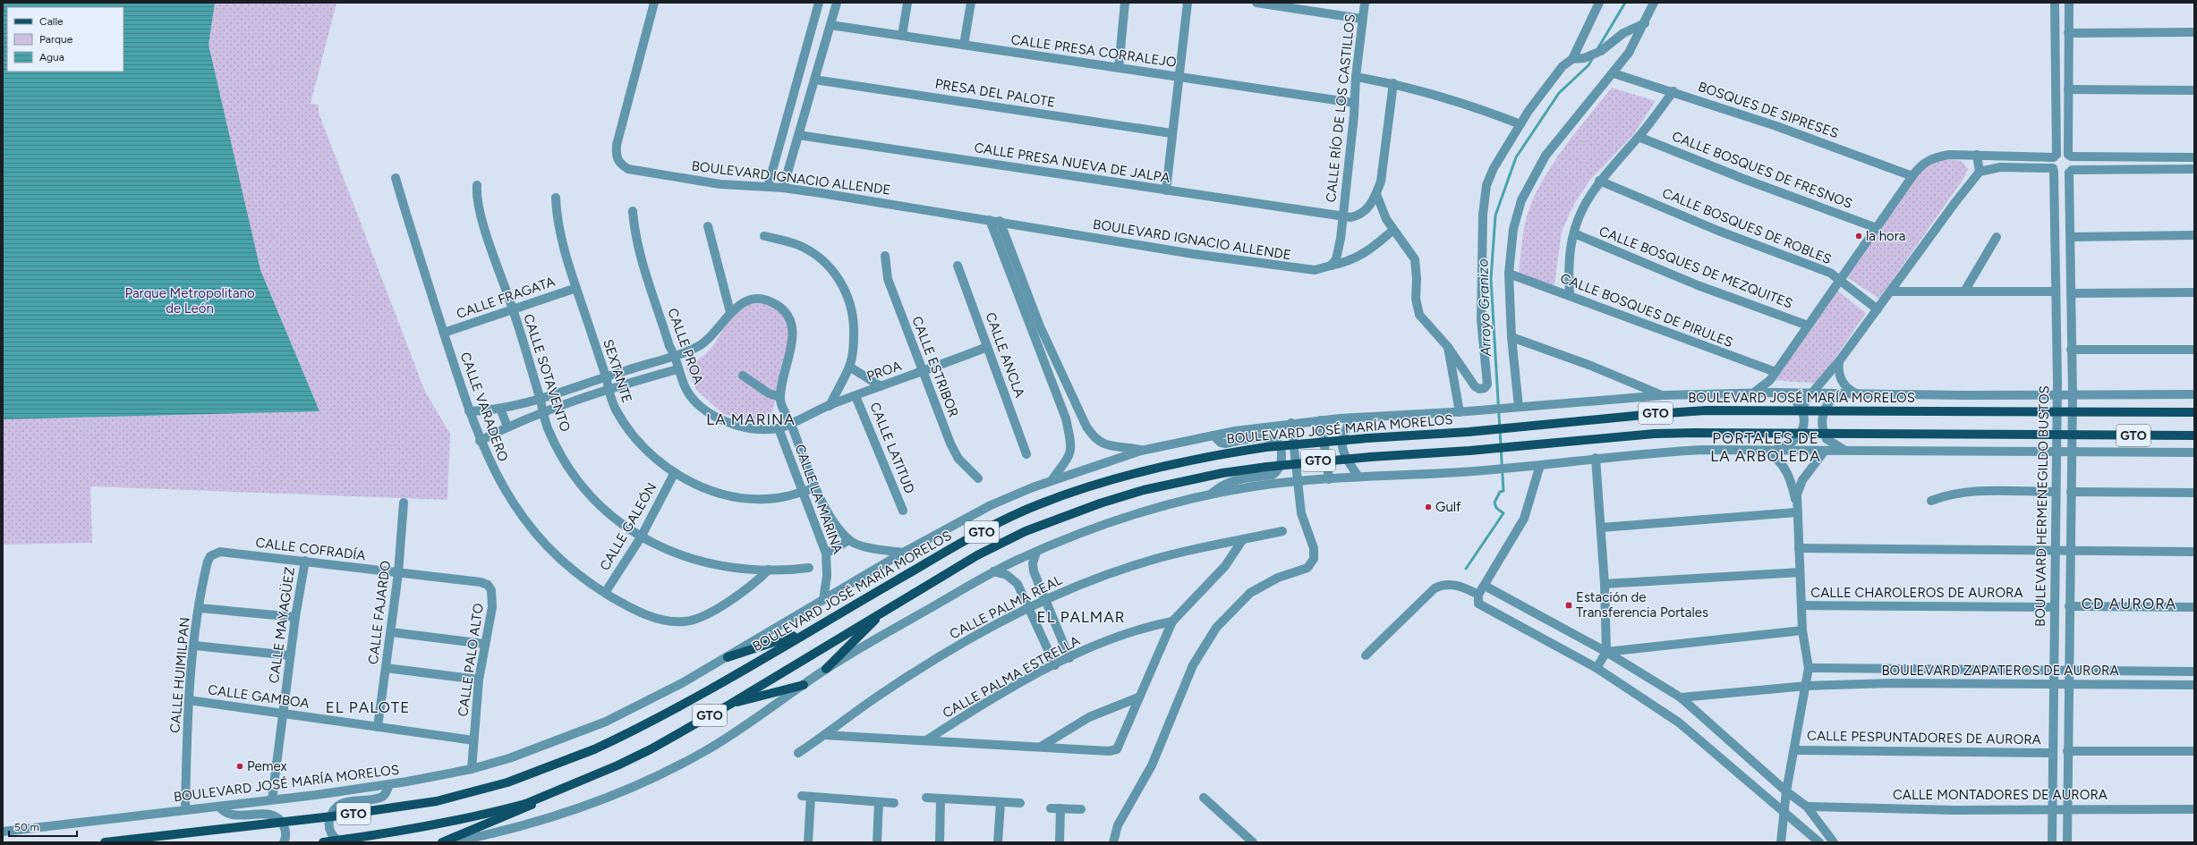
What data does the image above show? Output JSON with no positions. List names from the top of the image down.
{
  "streets": {
    "main road": ["BOULEVARD JOSÉ MARÍA MORELOS", "GTO"],
    "street": [
      "CALLE PRESA CORRALEJO",
      "PRESA DEL PALOTE",
      "CALLE RÍO DE LOS CASTILLOS",
      "BOSQUES DE SIPRESES",
      "CALLE PRESA NUEVA DE JALPA",
      "CALLE BOSQUES DE FRESNOS",
      "BOULEVARD IGNACIO ALLENDE",
      "CALLE BOSQUES DE ROBLES",
      "CALLE BOSQUES DE MEZQUITES",
      "CALLE FRAGATA",
      "CALLE BOSQUES DE PIRULES",
      "CALLE PROA",
      "CALLE ANCLA",
      "CALLE ESTRIBOR",
      "SEXTANTE",
      "PROA",
      "CALLE SOTAVENTO",
      "CALLE VARADERO",
      "CALLE LATITUD",
      "CALLE LA MARINA",
      "BOULEVARD HERMENEGILDO BUSTOS",
      "CALLE GALEÓN",
      "CALLE COFRADÍA",
      "CALLE CHAROLEROS DE AURORA",
      "CALLE PALMA REAL",
      "CALLE FAJARDO",
      "CALLE MAYAGÜEZ",
      "CALLE PALO ALTO",
      "BOULEVARD ZAPATEROS DE AURORA",
      "CALLE HUIMILPAN",
      "CALLE PALMA ESTRELLA",
      "CALLE GAMBOA",
      "CALLE PESPUNTADORES DE AURORA",
      "CALLE MONTADORES DE AURORA"
    ]
  },
  "crossings": [
    ["CALLE PRESA CORRALEJO", "CALLE RÍO DE LOS CASTILLOS"],
    ["CALLE RÍO DE LOS CASTILLOS", "CALLE PRESA NUEVA DE JALPA"],
    ["CALLE FRAGATA", "SEXTANTE"],
    ["CALLE FRAGATA", "CALLE SOTAVENTO"],
    ["CALLE FRAGATA", "CALLE VARADERO"],
    ["CALLE PROA", "CALLE LA MARINA"],
    ["CALLE ANCLA", "PROA"],
    ["CALLE ESTRIBOR", "PROA"],
    ["SEXTANTE", "CALLE LA MARINA"],
    ["SEXTANTE", "CALLE GALEÓN"],
    ["PROA", "CALLE LATITUD"],
    ["PROA", "CALLE LA MARINA"],
    ["CALLE SOTAVENTO", "CALLE VARADERO"],
    ["CALLE SOTAVENTO", "CALLE LA MARINA"],
    ["CALLE SOTAVENTO", "CALLE GALEÓN"],
    ["BOULEVARD JOSÉ MARÍA MORELOS", "GTO"],
    ["BOULEVARD JOSÉ MARÍA MORELOS", "CALLE LA MARINA"],
    ["BOULEVARD JOSÉ MARÍA MORELOS", "BOULEVARD HERMENEGILDO BUSTOS"],
    ["BOULEVARD JOSÉ MARÍA MORELOS", "CALLE MAYAGÜEZ"],
    ["BOULEVARD JOSÉ MARÍA MORELOS", "CALLE PALO ALTO"],
    ["BOULEVARD JOSÉ MARÍA MORELOS", "CALLE HUIMILPAN"],
    ["CALLE VARADERO", "CALLE LA MARINA"],
    ["CALLE VARADERO", "CALLE GALEÓN"],
    ["GTO", "BOULEVARD HERMENEGILDO BUSTOS"],
    ["BOULEVARD HERMENEGILDO BUSTOS", "CALLE CHAROLEROS DE AURORA"],
    ["BOULEVARD HERMENEGILDO BUSTOS", "BOULEVARD ZAPATEROS DE AURORA"],
    ["BOULEVARD HERMENEGILDO BUSTOS", "CALLE PESPUNTADORES DE AURORA"],
    ["BOULEVARD HERMENEGILDO BUSTOS", "CALLE MONTADORES DE AURORA"],
    ["CALLE COFRADÍA", "CALLE FAJARDO"],
    ["CALLE COFRADÍA", "CALLE MAYAGÜEZ"],
    ["CALLE COFRADÍA", "CALLE PALO ALTO"],
    ["CALLE COFRADÍA", "CALLE HUIMILPAN"],
    ["CALLE FAJARDO", "CALLE GAMBOA"],
    ["CALLE MAYAGÜEZ", "CALLE GAMBOA"],
    ["CALLE PALO ALTO", "CALLE GAMBOA"],
    ["CALLE HUIMILPAN", "CALLE GAMBOA"]
  ],
  "districts": [
    "LA MARINA",
    "PORTALES DE LA ARBOLEDA",
    "CD AURORA",
    "EL PALMAR",
    "EL PALOTE"
  ],
  "water": ["Arroyo Granizo"],
  "parks": ["Parque Metropolitano de León"],
  "places": {
    "other": ["la hora", "Gulf", "Pemex"],
    "transit": ["Estación de Transferencia Portales"]
  },
  "legend": ["Calle", "Parque", "Agua"],
  "scale_bar": "50 m"
}
